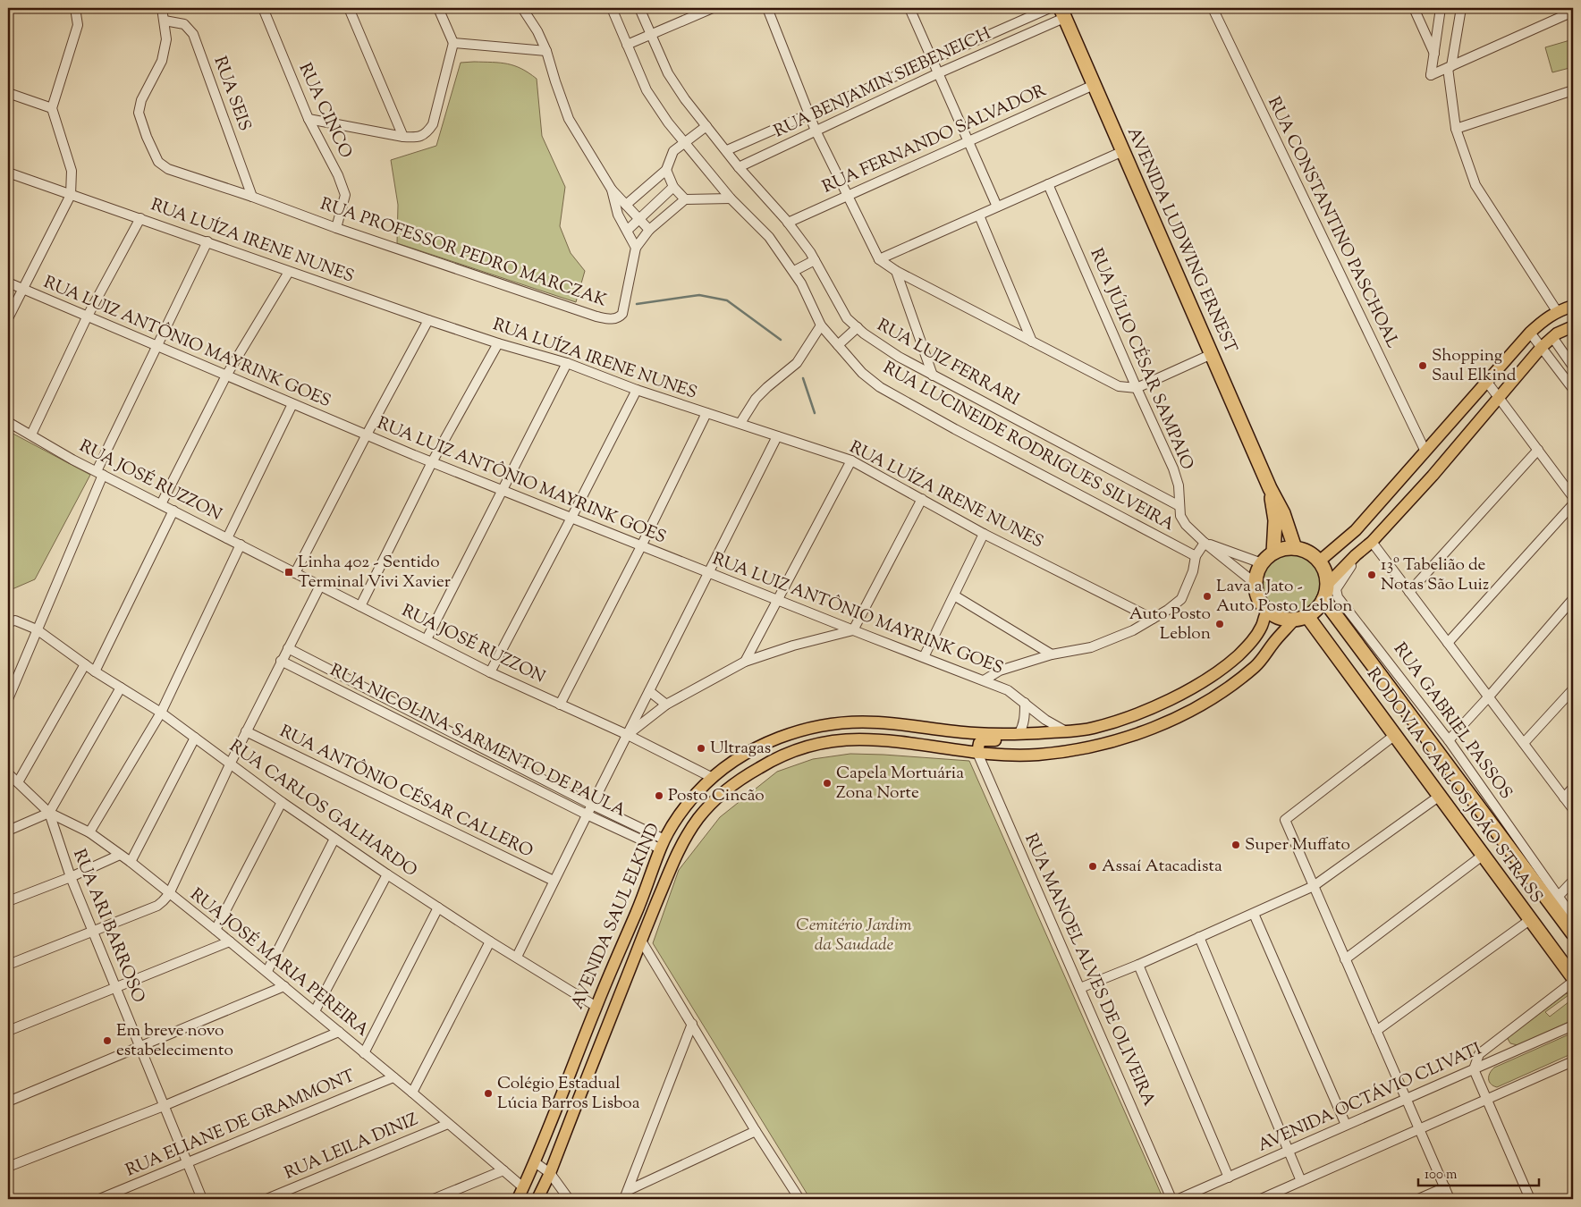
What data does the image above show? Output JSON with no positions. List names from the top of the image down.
{
  "streets": {
    "highway": ["AVENIDA LUDWING ERNEST", "RODOVIA CARLOS JOÃO STRASS"],
    "main road": ["AVENIDA SAUL ELKIND"],
    "street": [
      "RUA BENJAMIN SIEBENEICH",
      "RUA SEIS",
      "RUA CINCO",
      "RUA FERNANDO SALVADOR",
      "RUA CONSTANTINO PASCHOAL",
      "RUA LUÍZA IRENE NUNES",
      "RUA PROFESSOR PEDRO MARCZAK",
      "RUA LUIZ ANTÔNIO MAYRINK GOES",
      "RUA JÚLIO CÉSAR SAMPAIO",
      "RUA LUIZ FERRARI",
      "RUA LUCINEIDE RODRIGUES SILVEIRA",
      "RUA JOSÉ RUZZON",
      "RUA GABRIEL PASSOS",
      "RUA NICOLINA SARMENTO DE PAULA",
      "RUA ANTÔNIO CÉSAR CALLERO",
      "RUA CARLOS GALHARDO",
      "RUA ARI BARROSO",
      "RUA JOSÉ MARIA PEREIRA",
      "RUA MANOEL ALVES DE OLIVEIRA",
      "AVENIDA OCTÁVIO CLIVATI",
      "RUA ELIANE DE GRAMMONT",
      "RUA LEILA DINIZ"
    ]
  },
  "crossings": [
    ["RUA BENJAMIN SIEBENEICH", "AVENIDA LUDWING ERNEST"],
    ["RUA BENJAMIN SIEBENEICH", "RUA LUIZ FERRARI"],
    ["RUA SEIS", "RUA PROFESSOR PEDRO MARCZAK"],
    ["RUA CINCO", "RUA PROFESSOR PEDRO MARCZAK"],
    ["RUA FERNANDO SALVADOR", "AVENIDA LUDWING ERNEST"],
    ["RUA FERNANDO SALVADOR", "RUA LUIZ FERRARI"],
    ["AVENIDA LUDWING ERNEST", "RUA JÚLIO CÉSAR SAMPAIO"],
    ["AVENIDA LUDWING ERNEST", "RODOVIA CARLOS JOÃO STRASS"],
    ["AVENIDA LUDWING ERNEST", "AVENIDA SAUL ELKIND"],
    ["RUA LUIZ ANTÔNIO MAYRINK GOES", "AVENIDA SAUL ELKIND"],
    ["RUA JÚLIO CÉSAR SAMPAIO", "RUA LUIZ FERRARI"],
    ["RUA JÚLIO CÉSAR SAMPAIO", "RODOVIA CARLOS JOÃO STRASS"],
    ["RUA JÚLIO CÉSAR SAMPAIO", "AVENIDA SAUL ELKIND"],
    ["RUA JOSÉ RUZZON", "AVENIDA SAUL ELKIND"],
    ["RUA NICOLINA SARMENTO DE PAULA", "AVENIDA SAUL ELKIND"],
    ["RODOVIA CARLOS JOÃO STRASS", "AVENIDA SAUL ELKIND"],
    ["RUA CARLOS GALHARDO", "AVENIDA SAUL ELKIND"],
    ["AVENIDA SAUL ELKIND", "RUA JOSÉ MARIA PEREIRA"],
    ["AVENIDA SAUL ELKIND", "RUA MANOEL ALVES DE OLIVEIRA"],
    ["RUA ARI BARROSO", "RUA JOSÉ MARIA PEREIRA"],
    ["RUA ARI BARROSO", "RUA ELIANE DE GRAMMONT"],
    ["RUA JOSÉ MARIA PEREIRA", "RUA ELIANE DE GRAMMONT"],
    ["RUA JOSÉ MARIA PEREIRA", "RUA LEILA DINIZ"]
  ],
  "parks": ["Cemitério Jardim da Saudade"],
  "places": {
    "other": [
      "Shopping Saul Elkind",
      "13º Tabelião de Notas São Luiz",
      "Lava a Jato - Auto Posto Leblon",
      "Auto Posto Leblon",
      "Ultragas",
      "Capela Mortuária Zona Norte",
      "Posto Cincão",
      "Super Muffato",
      "Assaí Atacadista",
      "Em breve novo estabelecimento",
      "Colégio Estadual Lúcia Barros Lisboa"
    ],
    "transit": ["Linha 402 - Sentido Terminal Vivi Xavier"]
  },
  "scale_bar": "100 m"
}
